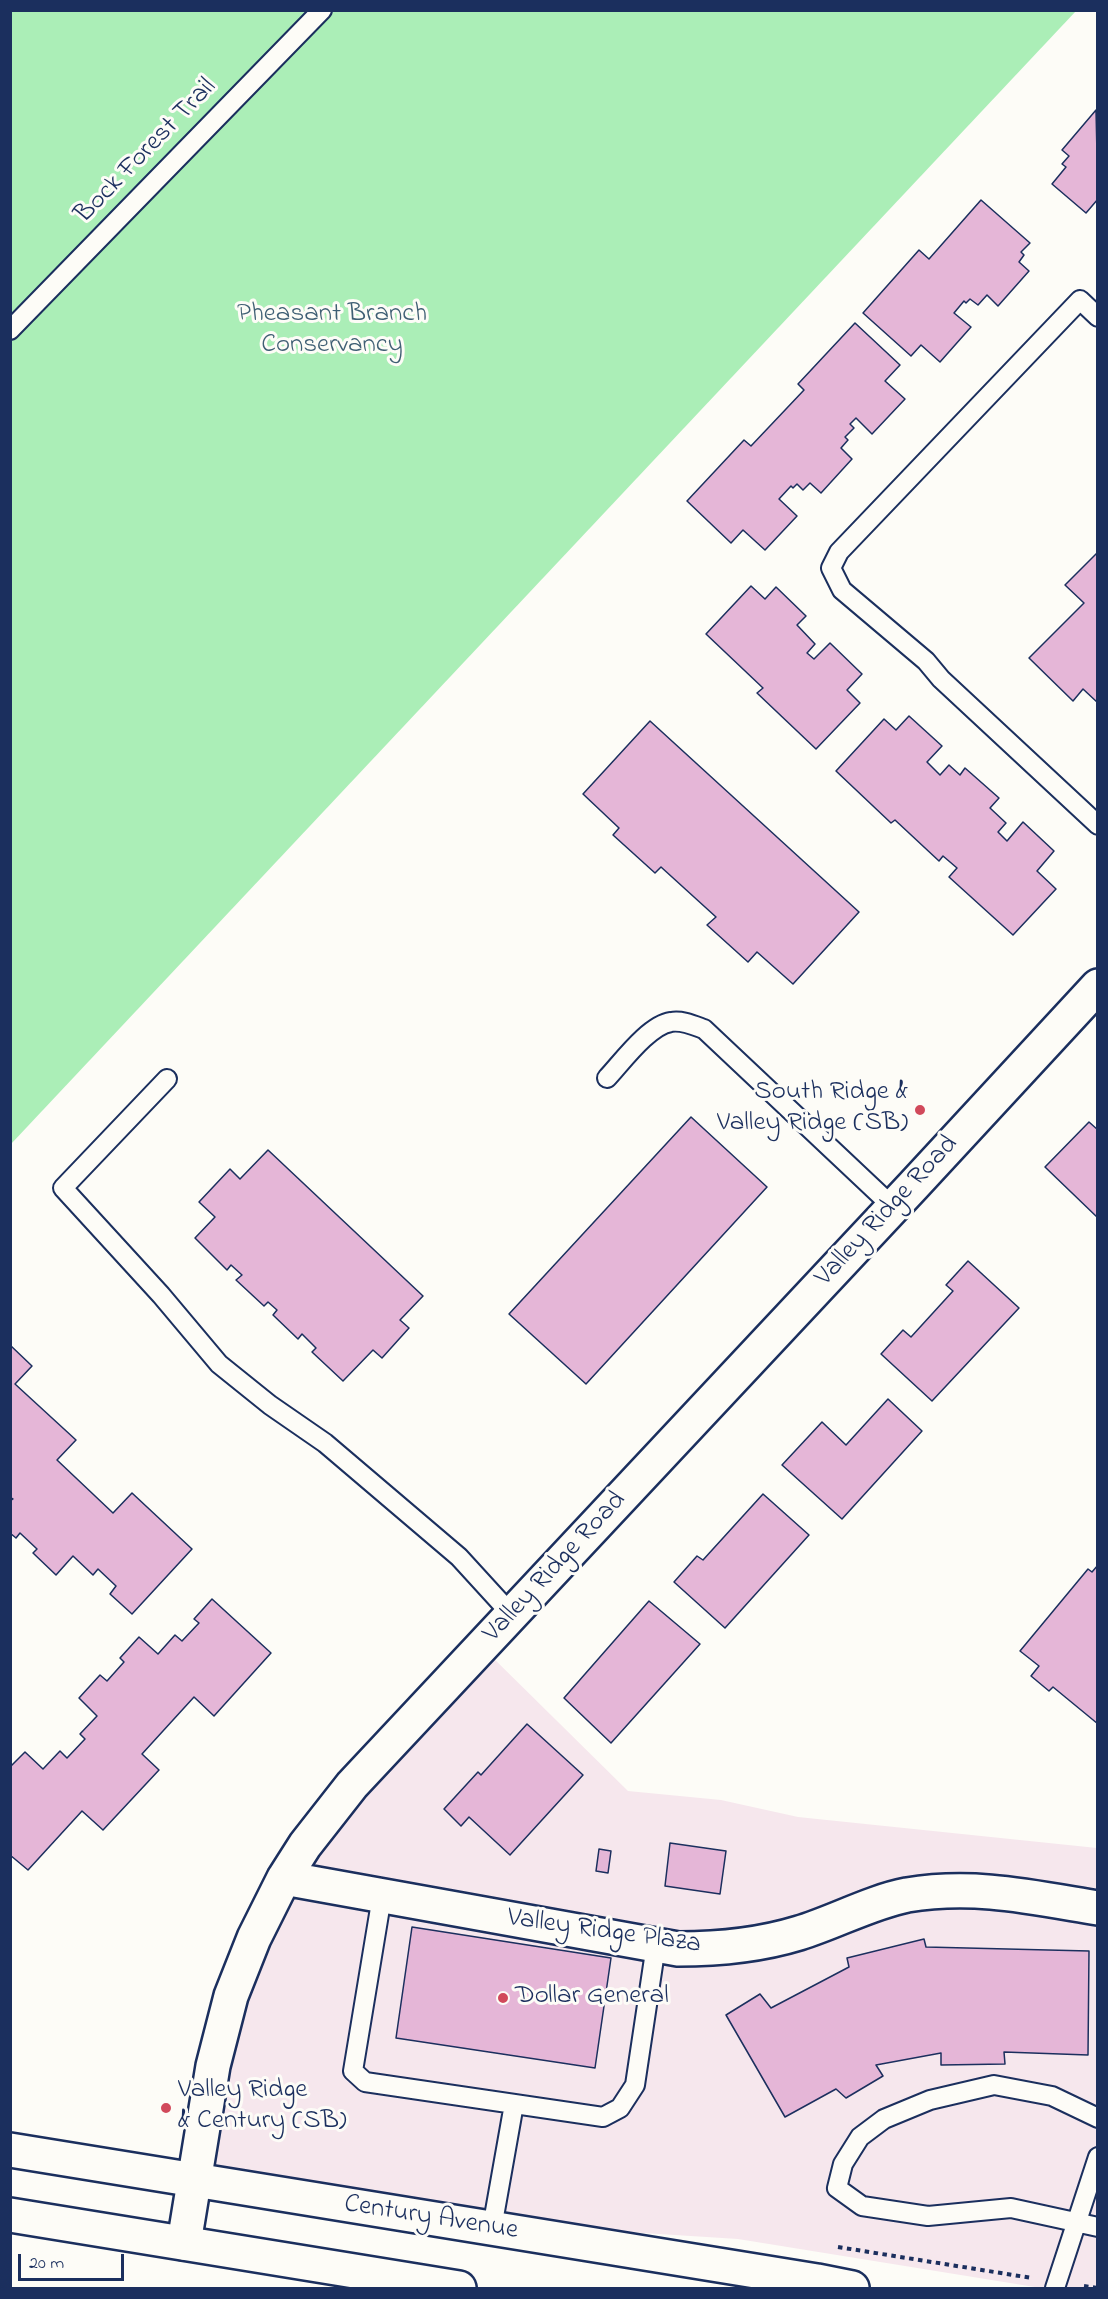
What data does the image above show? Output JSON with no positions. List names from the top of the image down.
{
  "streets": {
    "street": ["Valley Ridge Road", "Valley Ridge Plaza", "Century Avenue"],
    "lane": ["Bock Forest Trail"]
  },
  "crossings": [
    ["Valley Ridge Road", "Valley Ridge Plaza"],
    ["Valley Ridge Road", "Century Avenue"]
  ],
  "parks": ["Pheasant Branch Conservancy"],
  "places": ["South Ridge & Valley Ridge (SB)", "Dollar General", "Valley Ridge & Century (SB)"],
  "scale_bar": "20 m"
}
